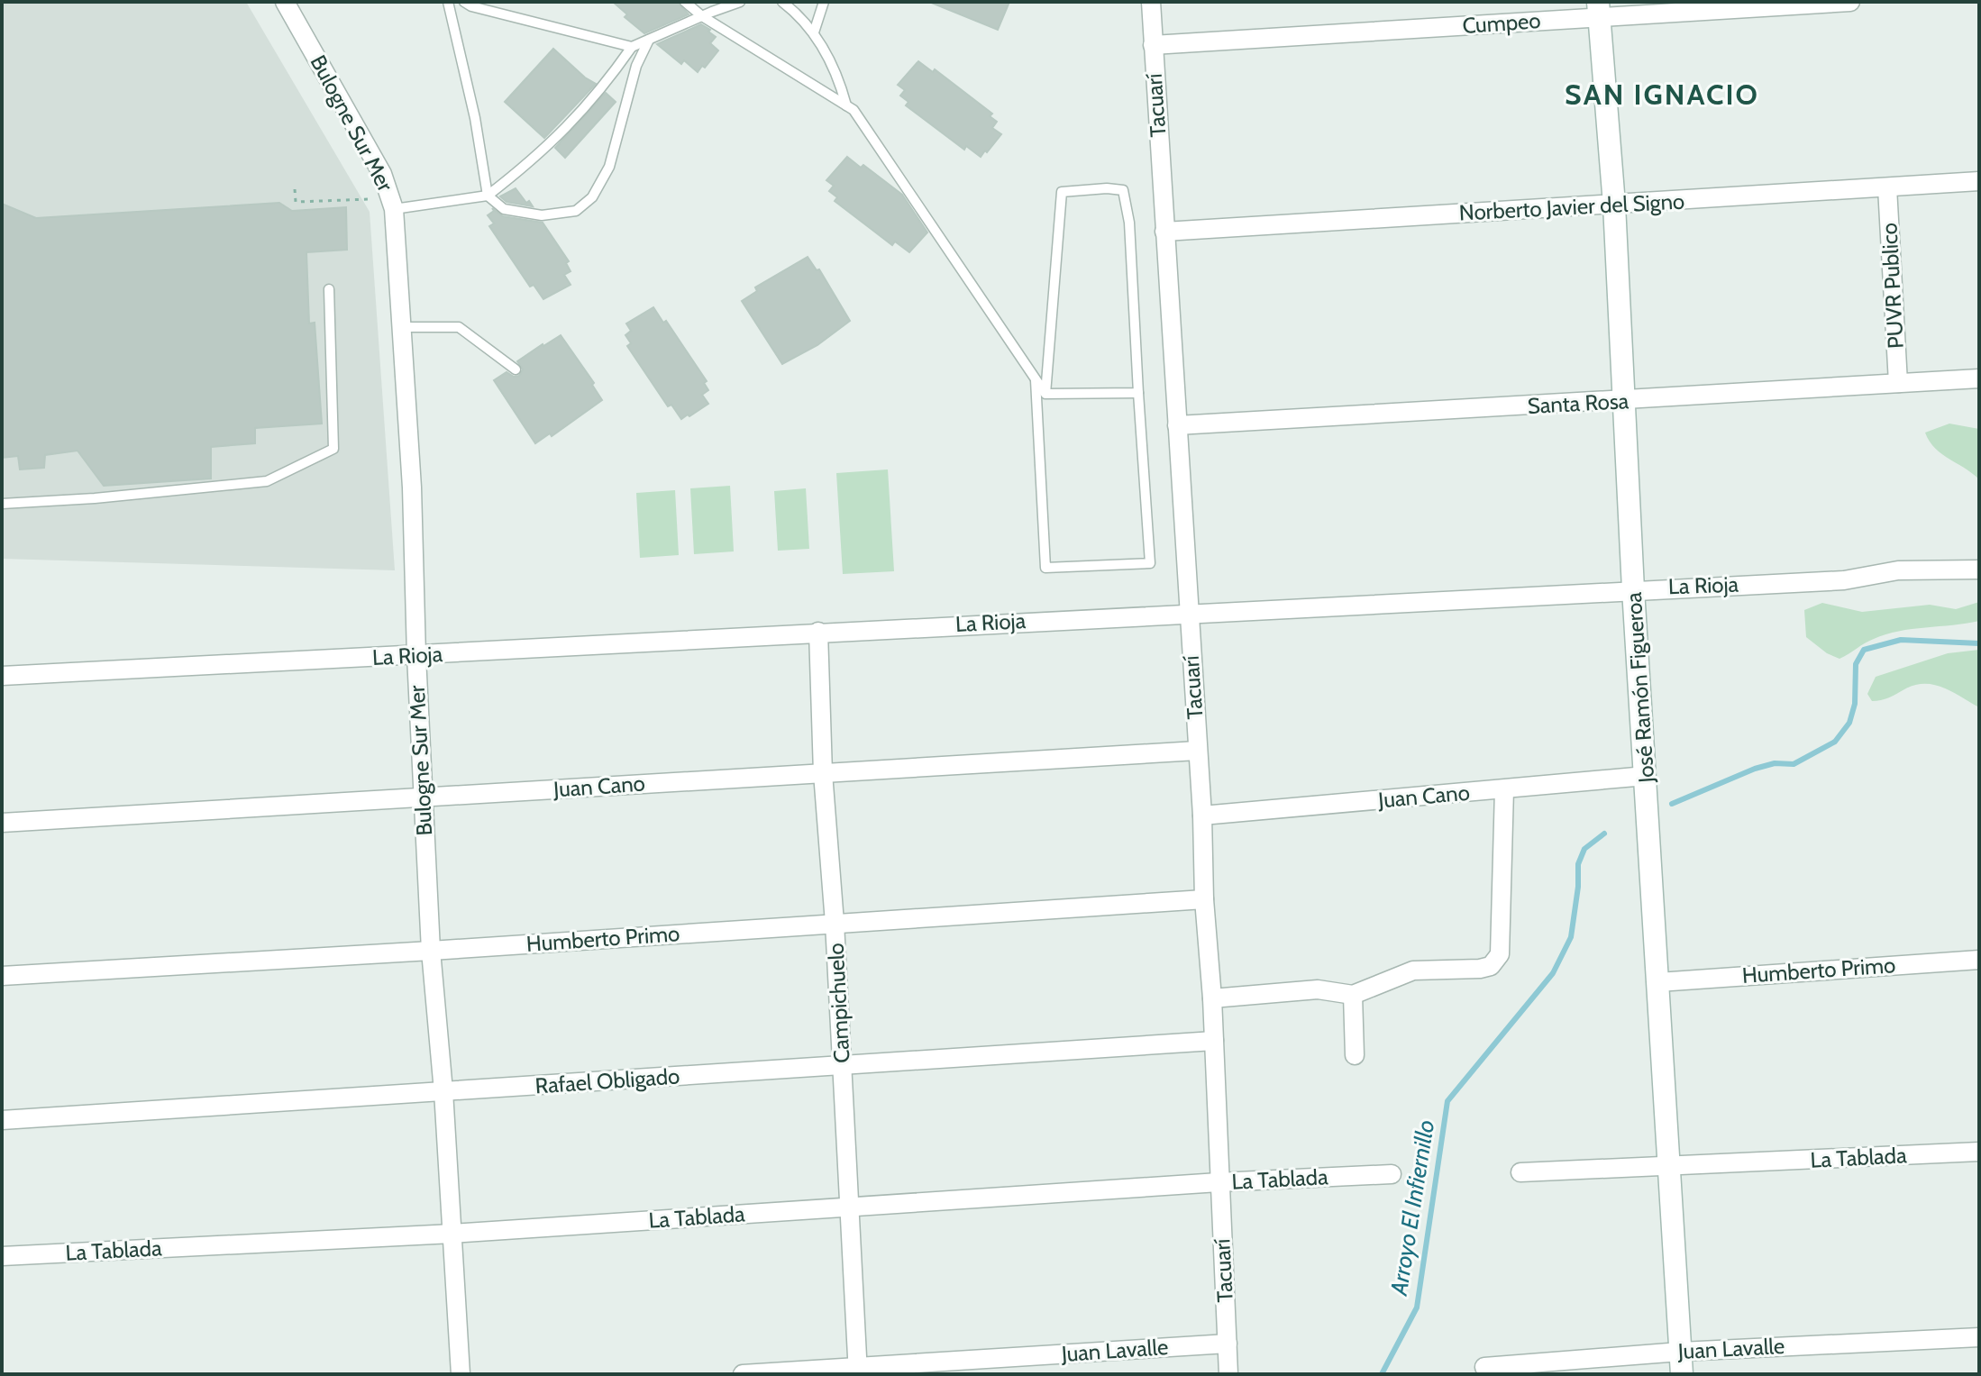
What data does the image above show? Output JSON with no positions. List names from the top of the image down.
{
  "streets": {
    "main road": ["José Ramón Figueroa"],
    "street": [
      "Cumpeo",
      "Tacuarí",
      "Bulogne Sur Mer",
      "Norberto Javier del Signo",
      "PUVR Publico",
      "Santa Rosa",
      "La Rioja",
      "Juan Cano",
      "Humberto Primo",
      "Campichuelo",
      "Rafael Obligado",
      "La Tablada",
      "Juan Lavalle"
    ]
  },
  "crossings": [
    ["Cumpeo", "Tacuarí"],
    ["Cumpeo", "José Ramón Figueroa"],
    ["Tacuarí", "Norberto Javier del Signo"],
    ["Tacuarí", "Santa Rosa"],
    ["Tacuarí", "La Rioja"],
    ["Tacuarí", "Juan Cano"],
    ["Tacuarí", "Humberto Primo"],
    ["Tacuarí", "Rafael Obligado"],
    ["Tacuarí", "La Tablada"],
    ["Tacuarí", "Juan Lavalle"],
    ["Bulogne Sur Mer", "La Rioja"],
    ["Bulogne Sur Mer", "Juan Cano"],
    ["Bulogne Sur Mer", "Humberto Primo"],
    ["Bulogne Sur Mer", "Rafael Obligado"],
    ["Bulogne Sur Mer", "La Tablada"],
    ["Norberto Javier del Signo", "PUVR Publico"],
    ["Norberto Javier del Signo", "José Ramón Figueroa"],
    ["PUVR Publico", "Santa Rosa"],
    ["Santa Rosa", "José Ramón Figueroa"],
    ["La Rioja", "José Ramón Figueroa"],
    ["La Rioja", "Campichuelo"],
    ["José Ramón Figueroa", "Juan Cano"],
    ["José Ramón Figueroa", "Humberto Primo"],
    ["José Ramón Figueroa", "La Tablada"],
    ["José Ramón Figueroa", "Juan Lavalle"],
    ["Juan Cano", "Campichuelo"],
    ["Humberto Primo", "Campichuelo"],
    ["Campichuelo", "Rafael Obligado"],
    ["Campichuelo", "La Tablada"],
    ["Campichuelo", "Juan Lavalle"]
  ],
  "districts": ["SAN IGNACIO"],
  "water": ["Arroyo El Infiernillo"]
}
